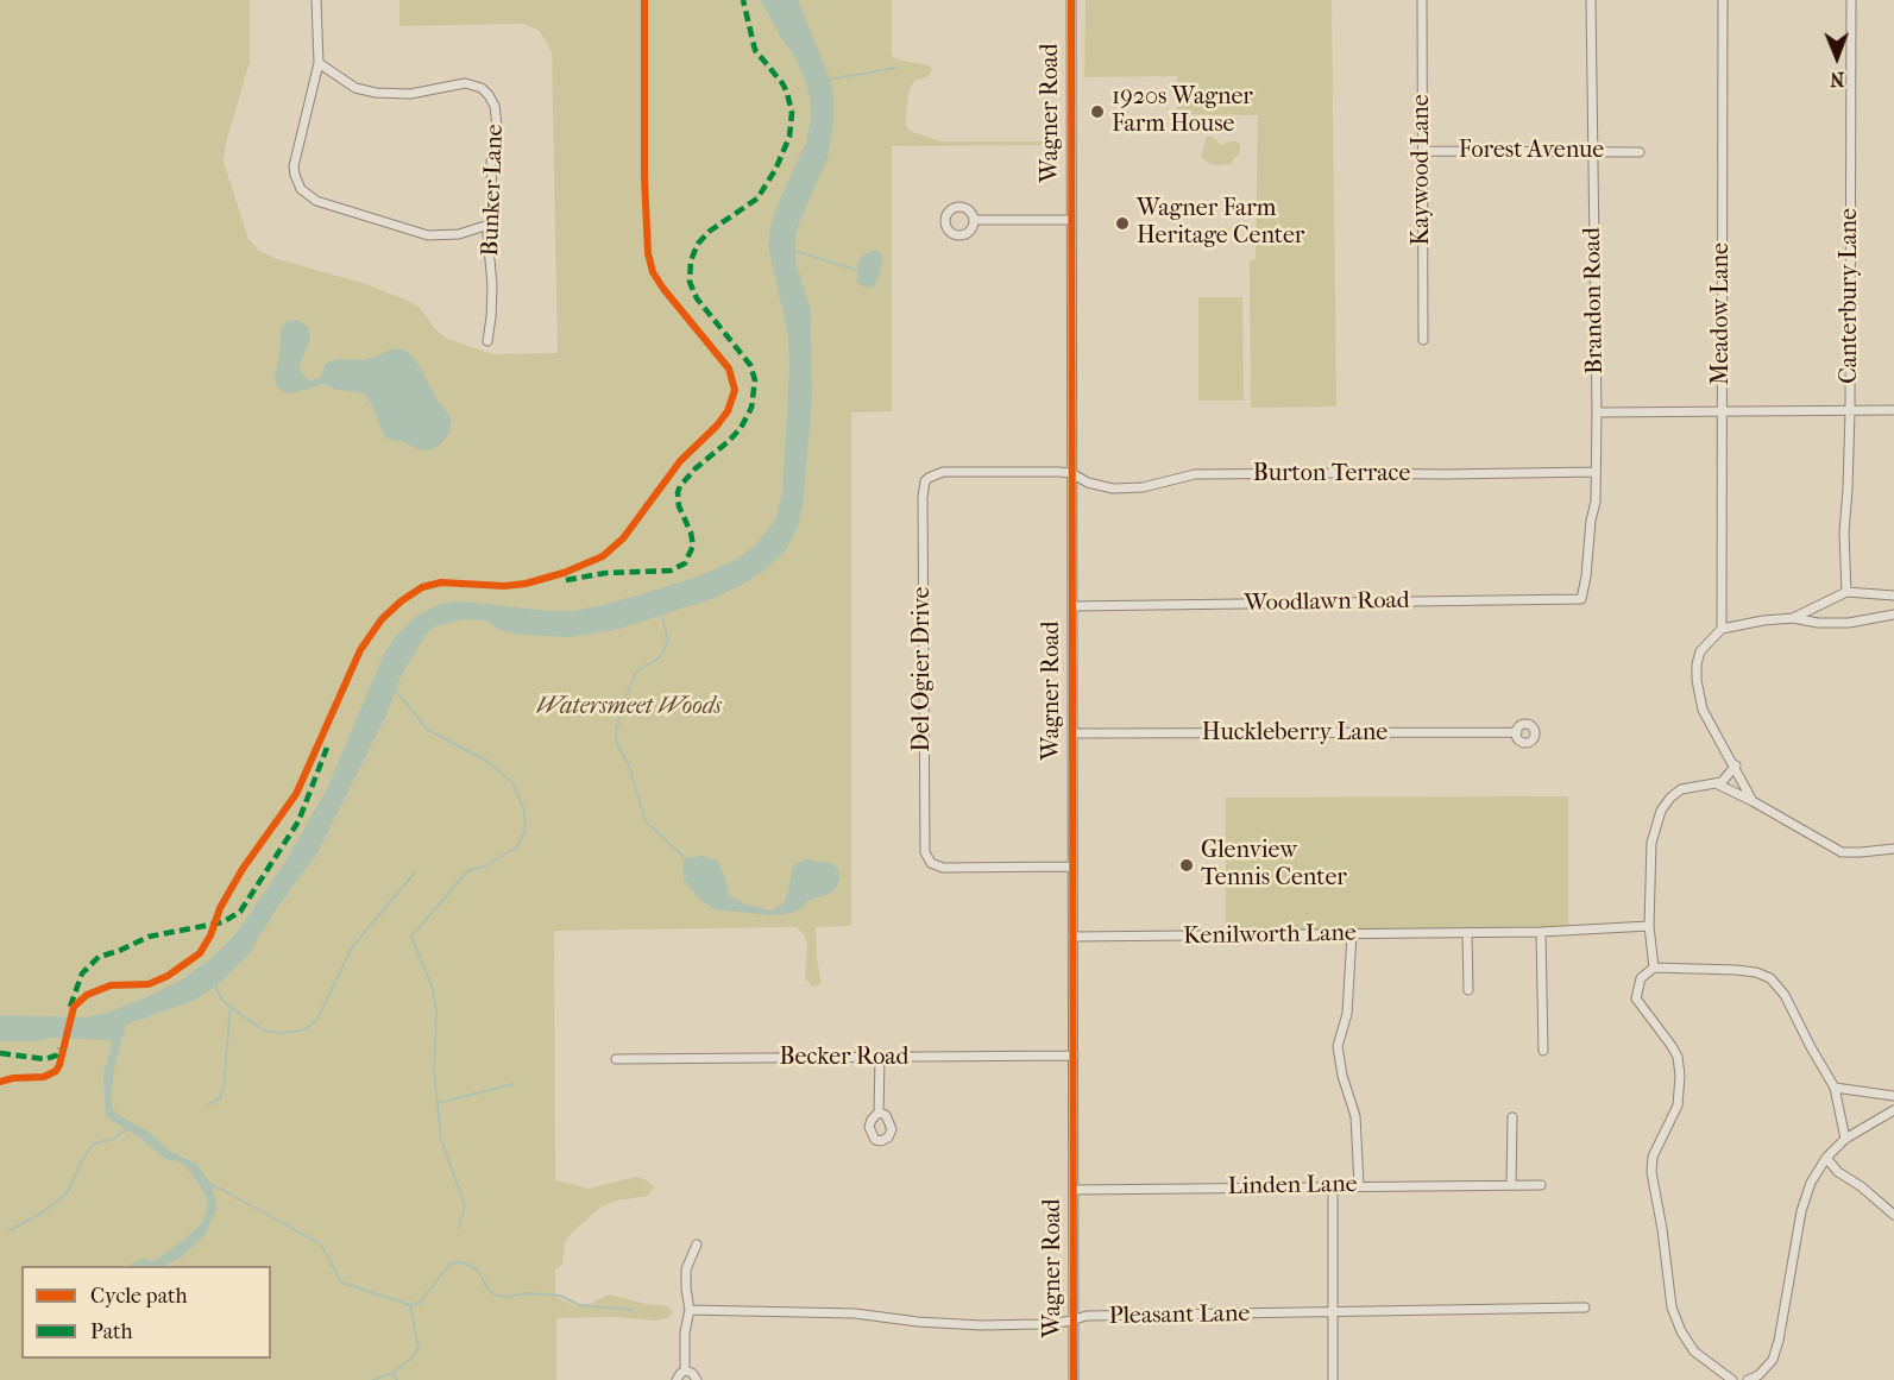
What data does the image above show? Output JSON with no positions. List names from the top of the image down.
{
  "streets": {
    "street": [
      "Wagner Road",
      "Forest Avenue",
      "Kaywood Lane",
      "Bunker Lane",
      "Canterbury Lane",
      "Brandon Road",
      "Meadow Lane",
      "Burton Terrace",
      "Woodlawn Road",
      "Del Ogier Drive",
      "Huckleberry Lane",
      "Kenilworth Lane",
      "Becker Road",
      "Linden Lane",
      "Pleasant Lane"
    ]
  },
  "crossings": [
    ["Wagner Road", "Burton Terrace"],
    ["Wagner Road", "Woodlawn Road"],
    ["Wagner Road", "Del Ogier Drive"],
    ["Wagner Road", "Huckleberry Lane"],
    ["Wagner Road", "Kenilworth Lane"],
    ["Wagner Road", "Becker Road"],
    ["Wagner Road", "Linden Lane"],
    ["Wagner Road", "Pleasant Lane"],
    ["Forest Avenue", "Kaywood Lane"],
    ["Forest Avenue", "Brandon Road"],
    ["Brandon Road", "Burton Terrace"],
    ["Brandon Road", "Woodlawn Road"],
    ["Burton Terrace", "Del Ogier Drive"]
  ],
  "parks": ["Watersmeet Woods"],
  "places": ["1920s Wagner Farm House", "Wagner Farm Heritage Center", "Glenview Tennis Center"],
  "legend": ["Cycle path", "Path"],
  "north": "bottom"
}
